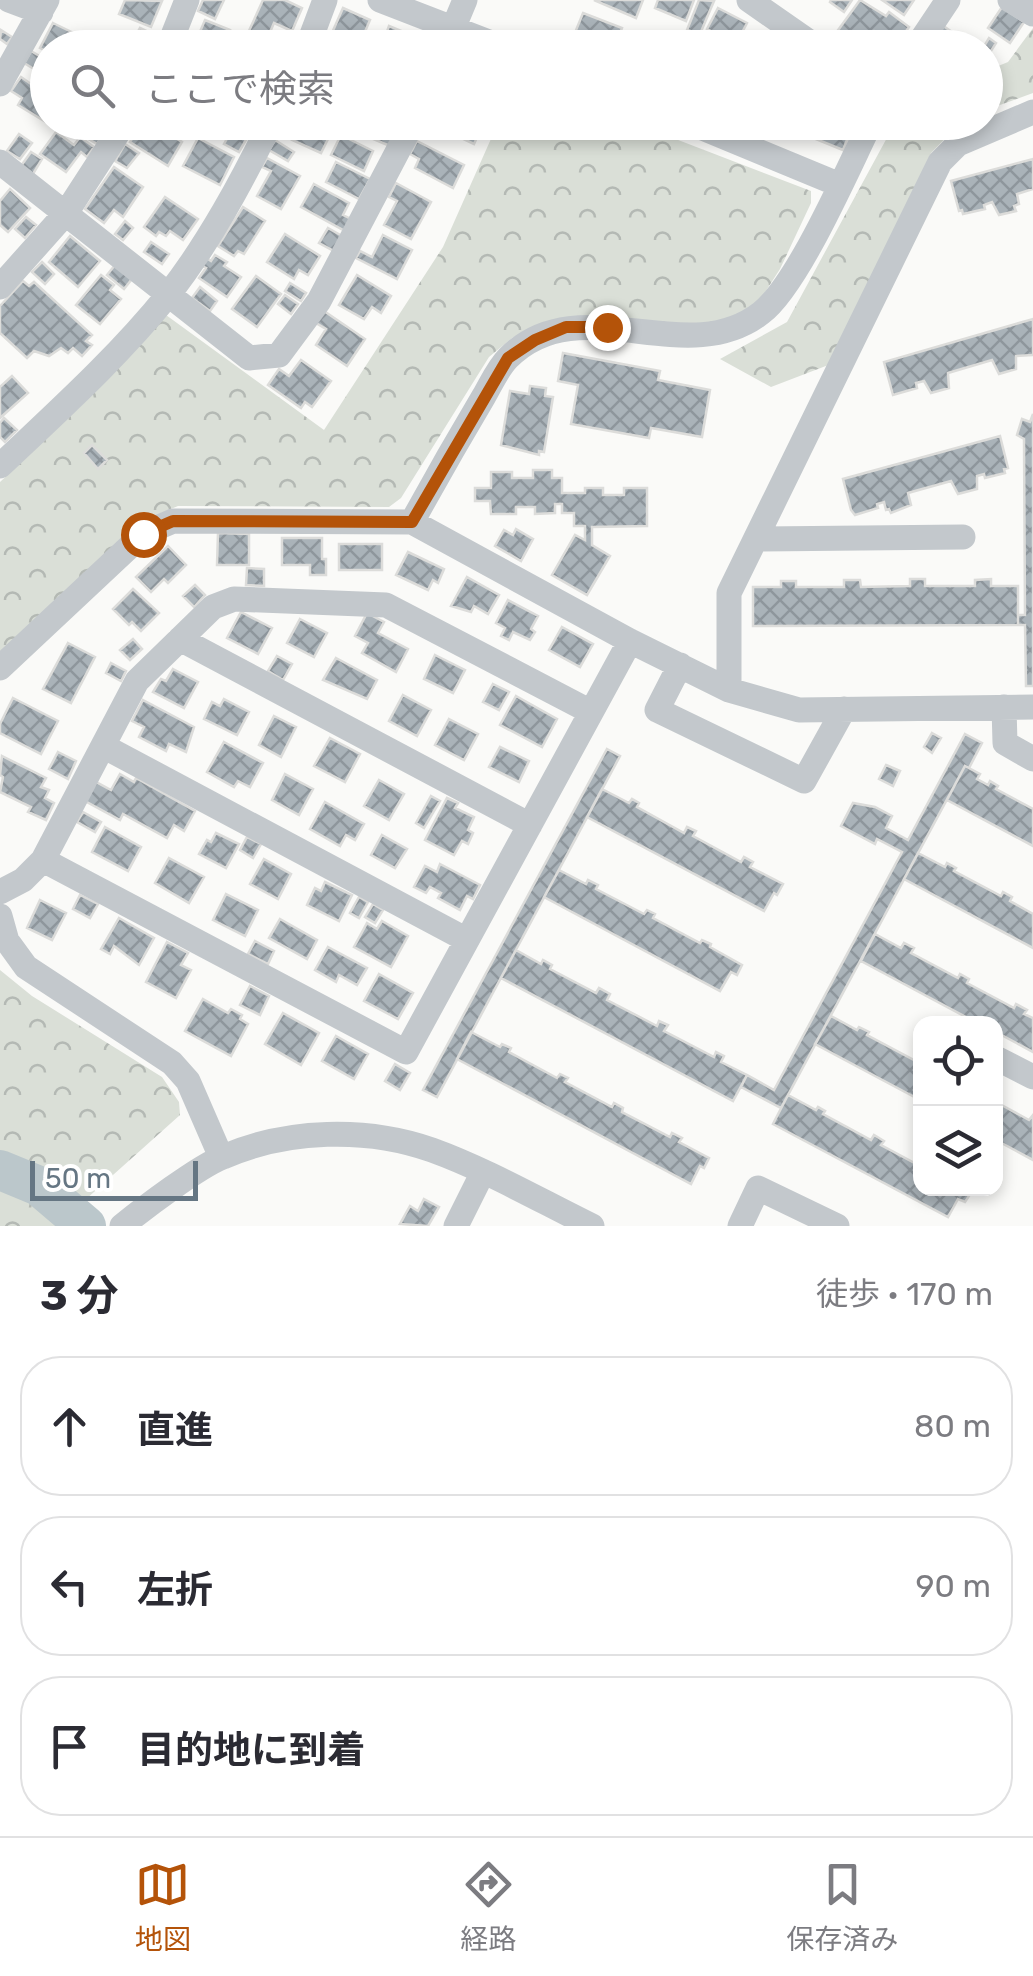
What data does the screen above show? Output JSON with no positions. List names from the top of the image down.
{
  "scale_bar": "50 m",
  "page": {
    "search": "ここで検索",
    "scale": "50 m",
    "heading": ["3 分", "徒歩 · 170 m"],
    "list": [
      ["直進", "80 m"],
      ["左折", "90 m"],
      "目的地に到着"
    ],
    "nav": ["地図", "経路", "保存済み"]
  }
}
